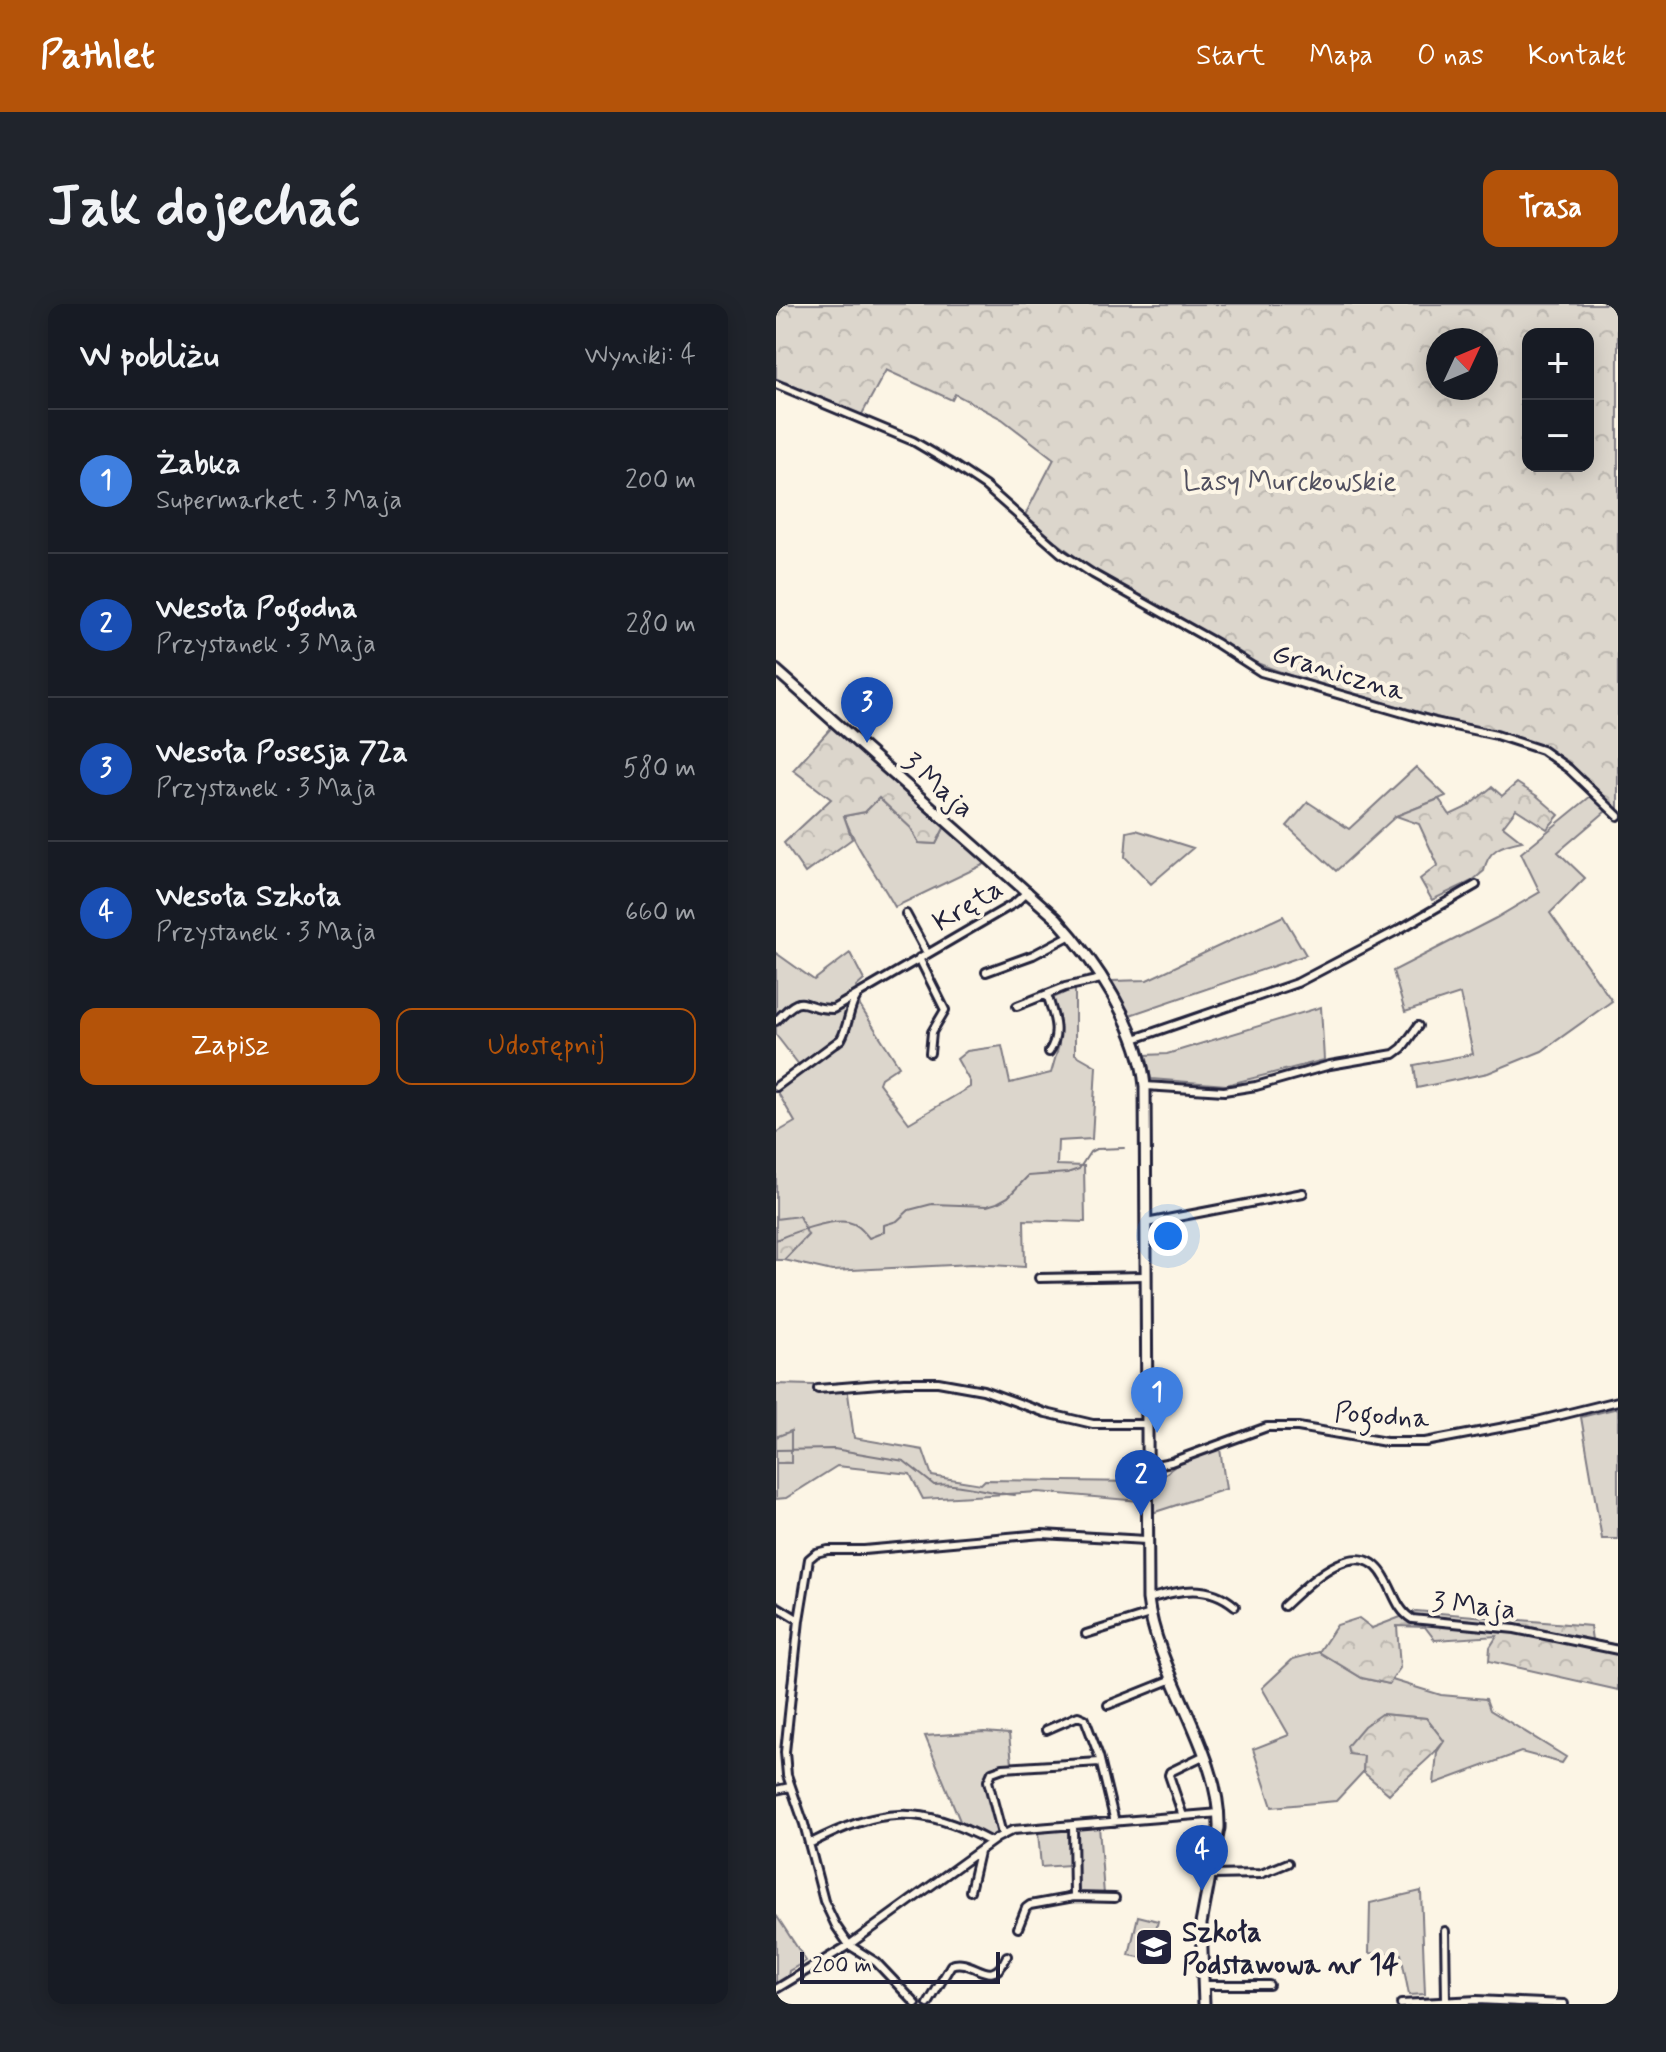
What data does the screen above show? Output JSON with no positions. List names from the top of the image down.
{
  "streets": {
    "street": [
      "Graniczna",
      "3 Maja",
      "Kręta",
      "Pogodna"
    ]
  },
  "crossings": [
    ["3 Maja", "Kręta"],
    ["3 Maja", "Pogodna"]
  ],
  "parks": ["Lasy Murckowskie"],
  "places": {
    "school or university": ["Szkoła Podstawowa nr 14"]
  },
  "scale_bar": "200 m",
  "north": "top right",
  "page": {
    "header": "Pathlet",
    "nav": [
      "Start",
      "Mapa",
      "O nas",
      "Kontakt"
    ],
    "buttons": [
      "Trasa",
      ["Zapisz", "Udostępnij"]
    ],
    "title": "Jak dojechać",
    "heading": ["W pobliżu", "Wyniki: 4"],
    "map_buttons": ["+", "−"],
    "list": [
      {
        "mark": "1",
        "name": "Żabka",
        "note": "Supermarket · 3 Maja",
        "value": "200 m"
      },
      {
        "mark": "2",
        "name": "Wesoła Pogodna",
        "note": "Przystanek · 3 Maja",
        "value": "280 m"
      },
      {
        "mark": "3",
        "name": "Wesoła Posesja 72a",
        "note": "Przystanek · 3 Maja",
        "value": "580 m"
      },
      {
        "mark": "4",
        "name": "Wesoła Szkoła",
        "note": "Przystanek · 3 Maja",
        "value": "660 m"
      }
    ],
    "pins": [
      "3",
      "1",
      "2",
      "4"
    ],
    "scale": "200 m"
  }
}
